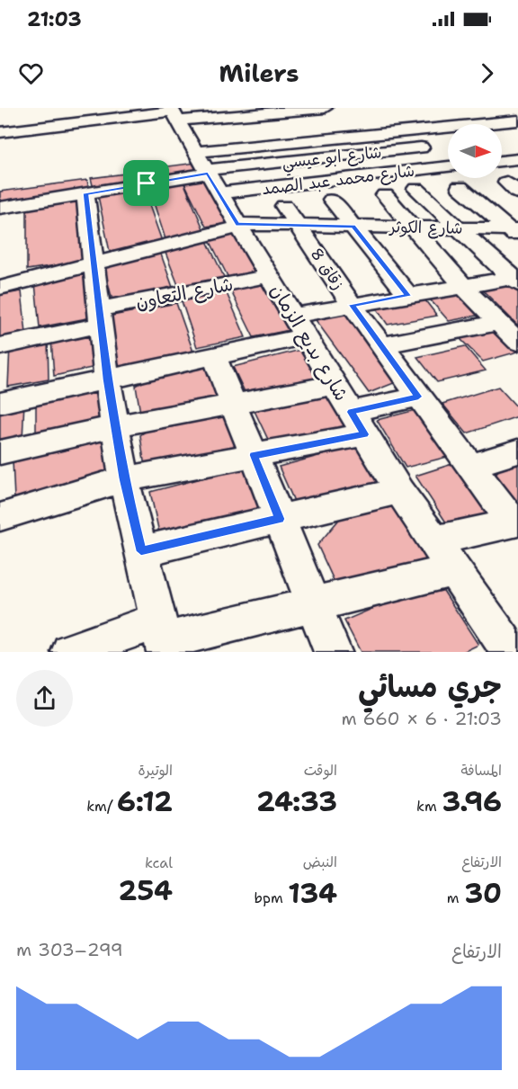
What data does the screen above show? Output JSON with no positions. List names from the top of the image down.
{
  "streets": {
    "street": [
      "شارع ابو عيسي",
      "شارع محمد عبد الصمد",
      "شارع الكوثر",
      "زقاق 8",
      "شارع التعاون",
      "شارع بديع الزمان"
    ]
  },
  "crossings": [
    ["شارع ابو عيسي", "شارع محمد عبد الصمد"],
    ["شارع ابو عيسي", "شارع بديع الزمان"],
    ["شارع محمد عبد الصمد", "شارع بديع الزمان"],
    ["شارع الكوثر", "زقاق 8"],
    ["شارع الكوثر", "شارع بديع الزمان"],
    ["شارع التعاون", "شارع بديع الزمان"]
  ],
  "north": "right",
  "page": {
    "status": "21:03",
    "header": "Milers",
    "heading": ["جري مسائي", "21:03 · 6 × 660 m"],
    "stats": [
      ["المسافة", "3.96 km"],
      ["الوقت", "24:33"],
      ["الوتيرة", "6:12 /km"],
      ["الارتفاع", "30 m"],
      ["النبض", "134 bpm"],
      ["kcal", "254"]
    ],
    "chart": ["الارتفاع", "299–303 m"]
  }
}
